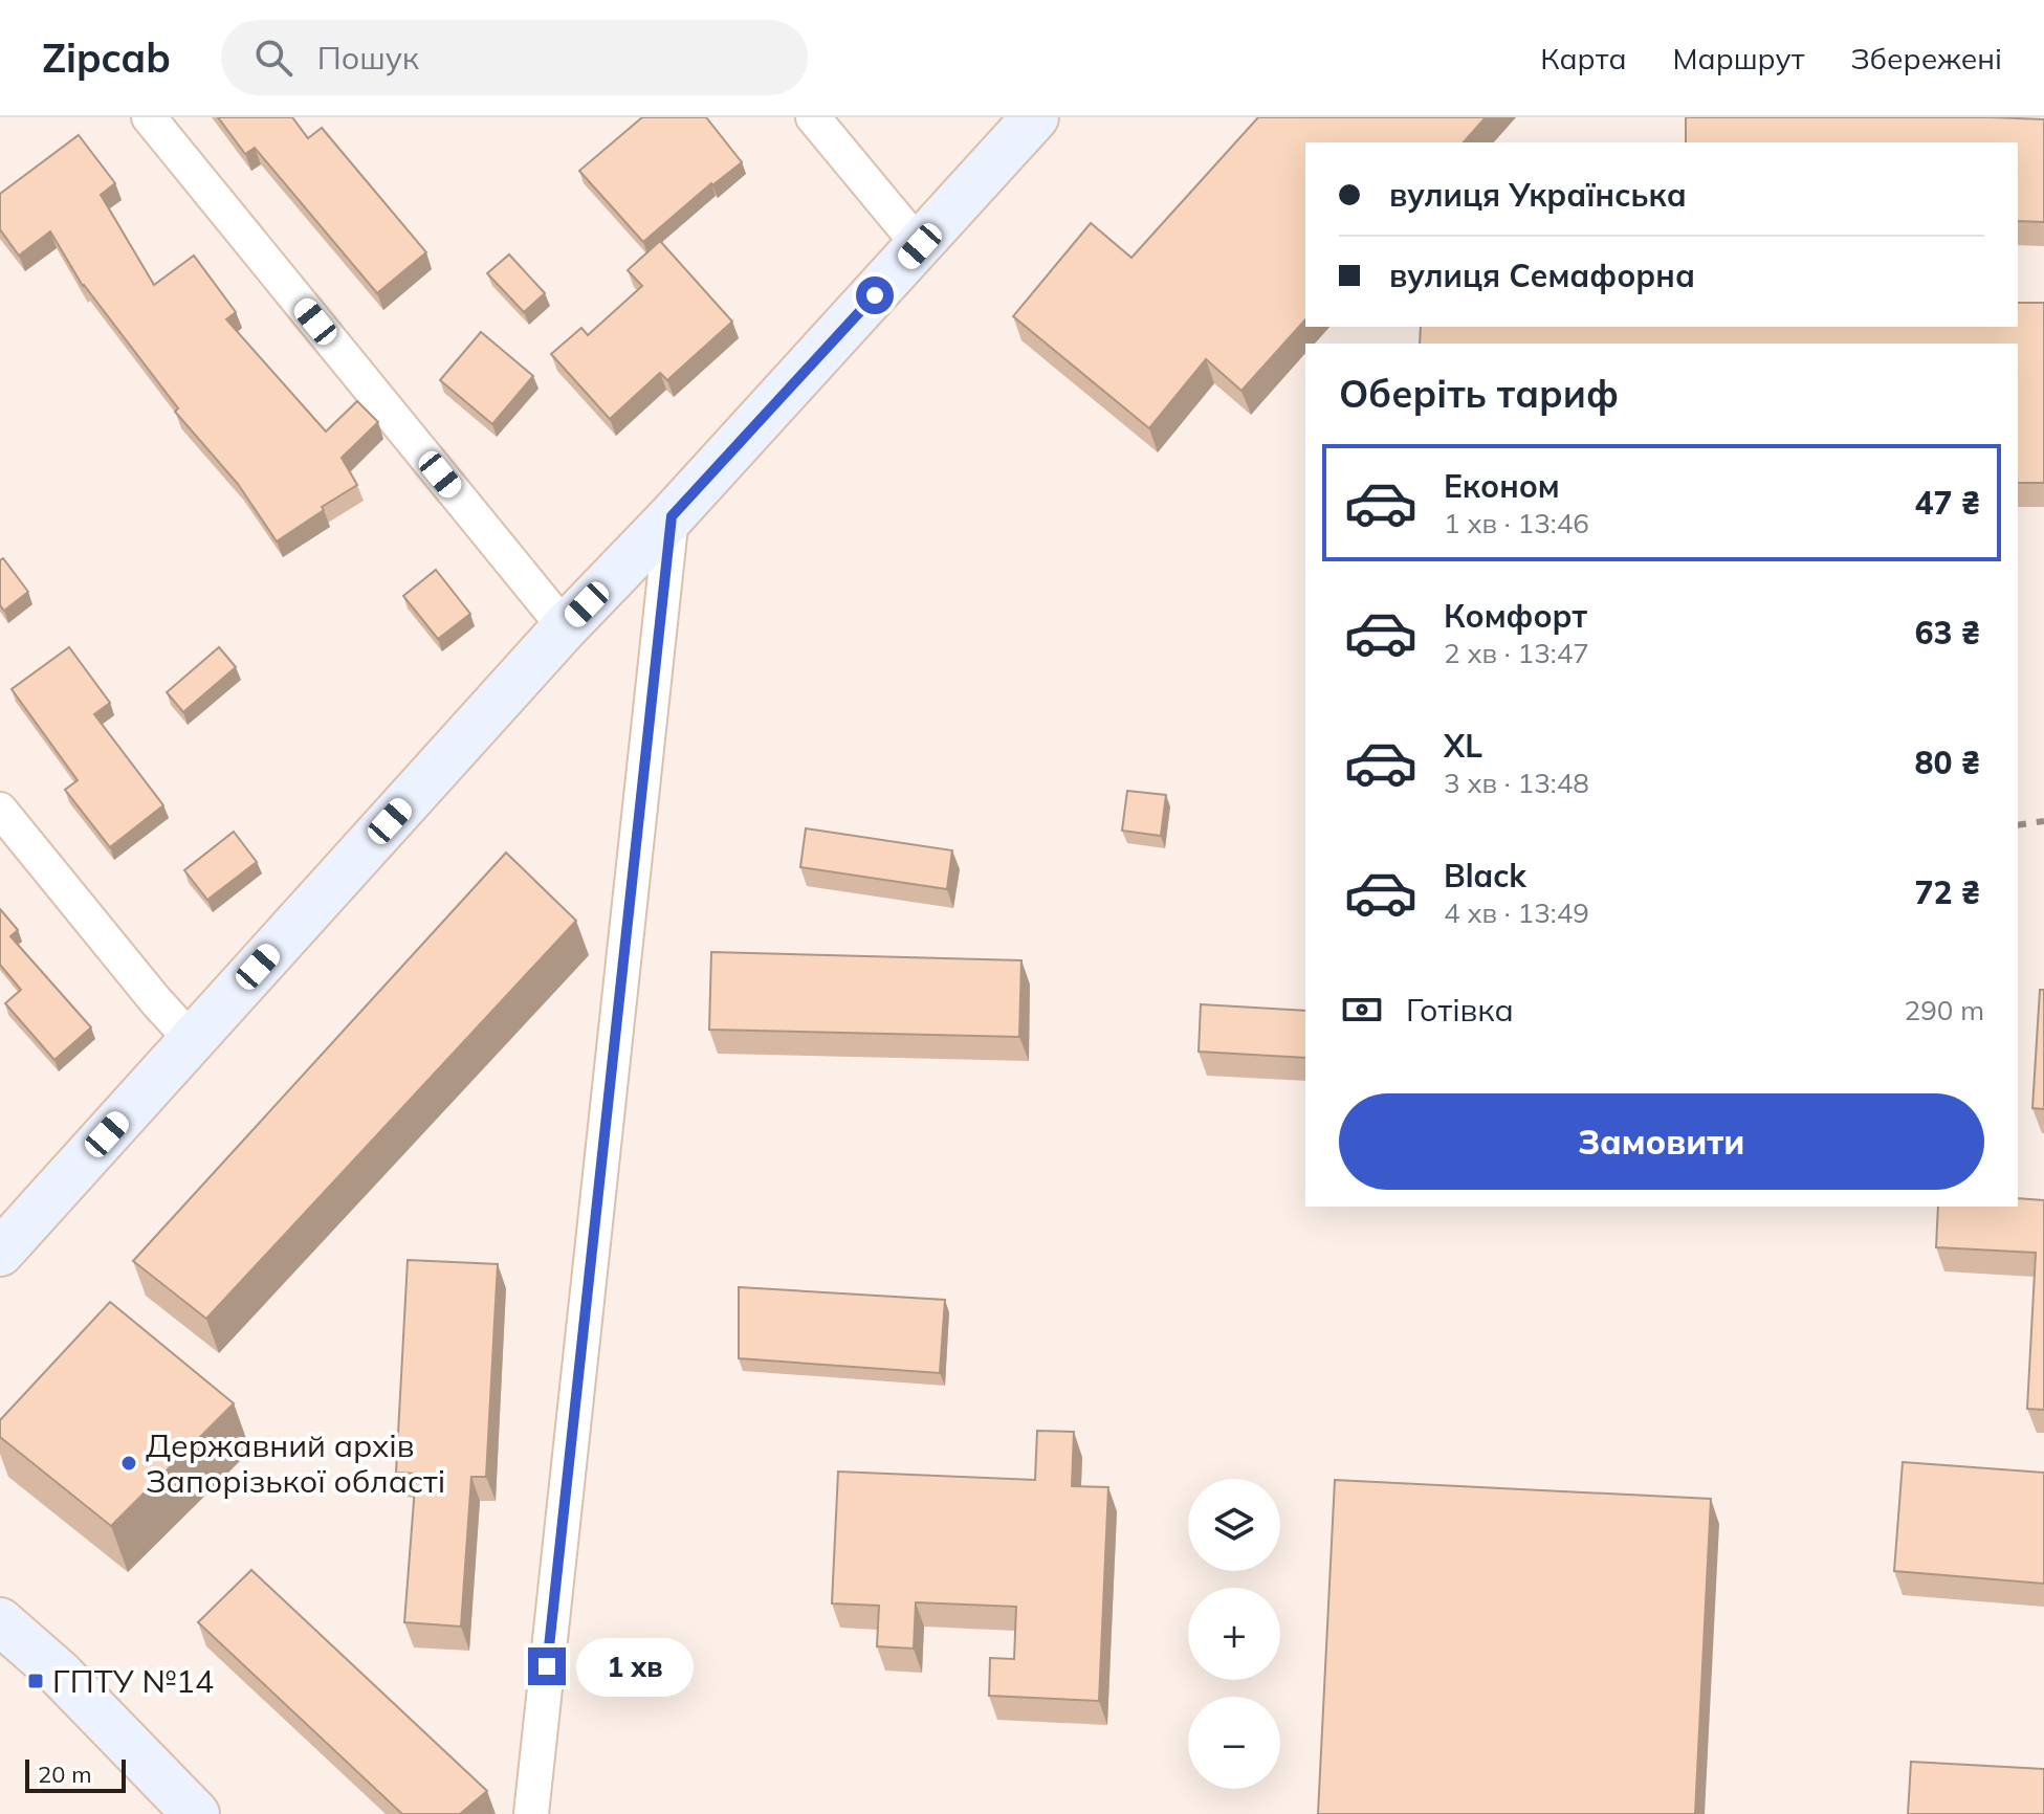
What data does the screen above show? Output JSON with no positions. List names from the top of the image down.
{
  "places": {
    "other": ["Державний архів Запорізької області"],
    "transit": ["ГПТУ №14"]
  },
  "scale_bar": "20 m",
  "page": {
    "header": "Zipcab",
    "search": "Пошук",
    "nav": ["Карта", "Маршрут", "Збережені"],
    "banner": ["вулиця Українська", "вулиця Семафорна"],
    "heading": "Оберіть тариф",
    "list": [
      {
        "name": "Економ",
        "note": "1 хв · 13:46",
        "value": "47 ₴"
      },
      {
        "name": "Комфорт",
        "note": "2 хв · 13:47",
        "value": "63 ₴"
      },
      {
        "name": "XL",
        "note": "3 хв · 13:48",
        "value": "80 ₴"
      },
      {
        "name": "Black",
        "note": "4 хв · 13:49",
        "value": "72 ₴"
      }
    ],
    "pay": ["Готівка", "290 m"],
    "buttons": "Замовити",
    "map_buttons": ["+", "−"],
    "bubble": "1 хв",
    "scale": "20 m"
  }
}
